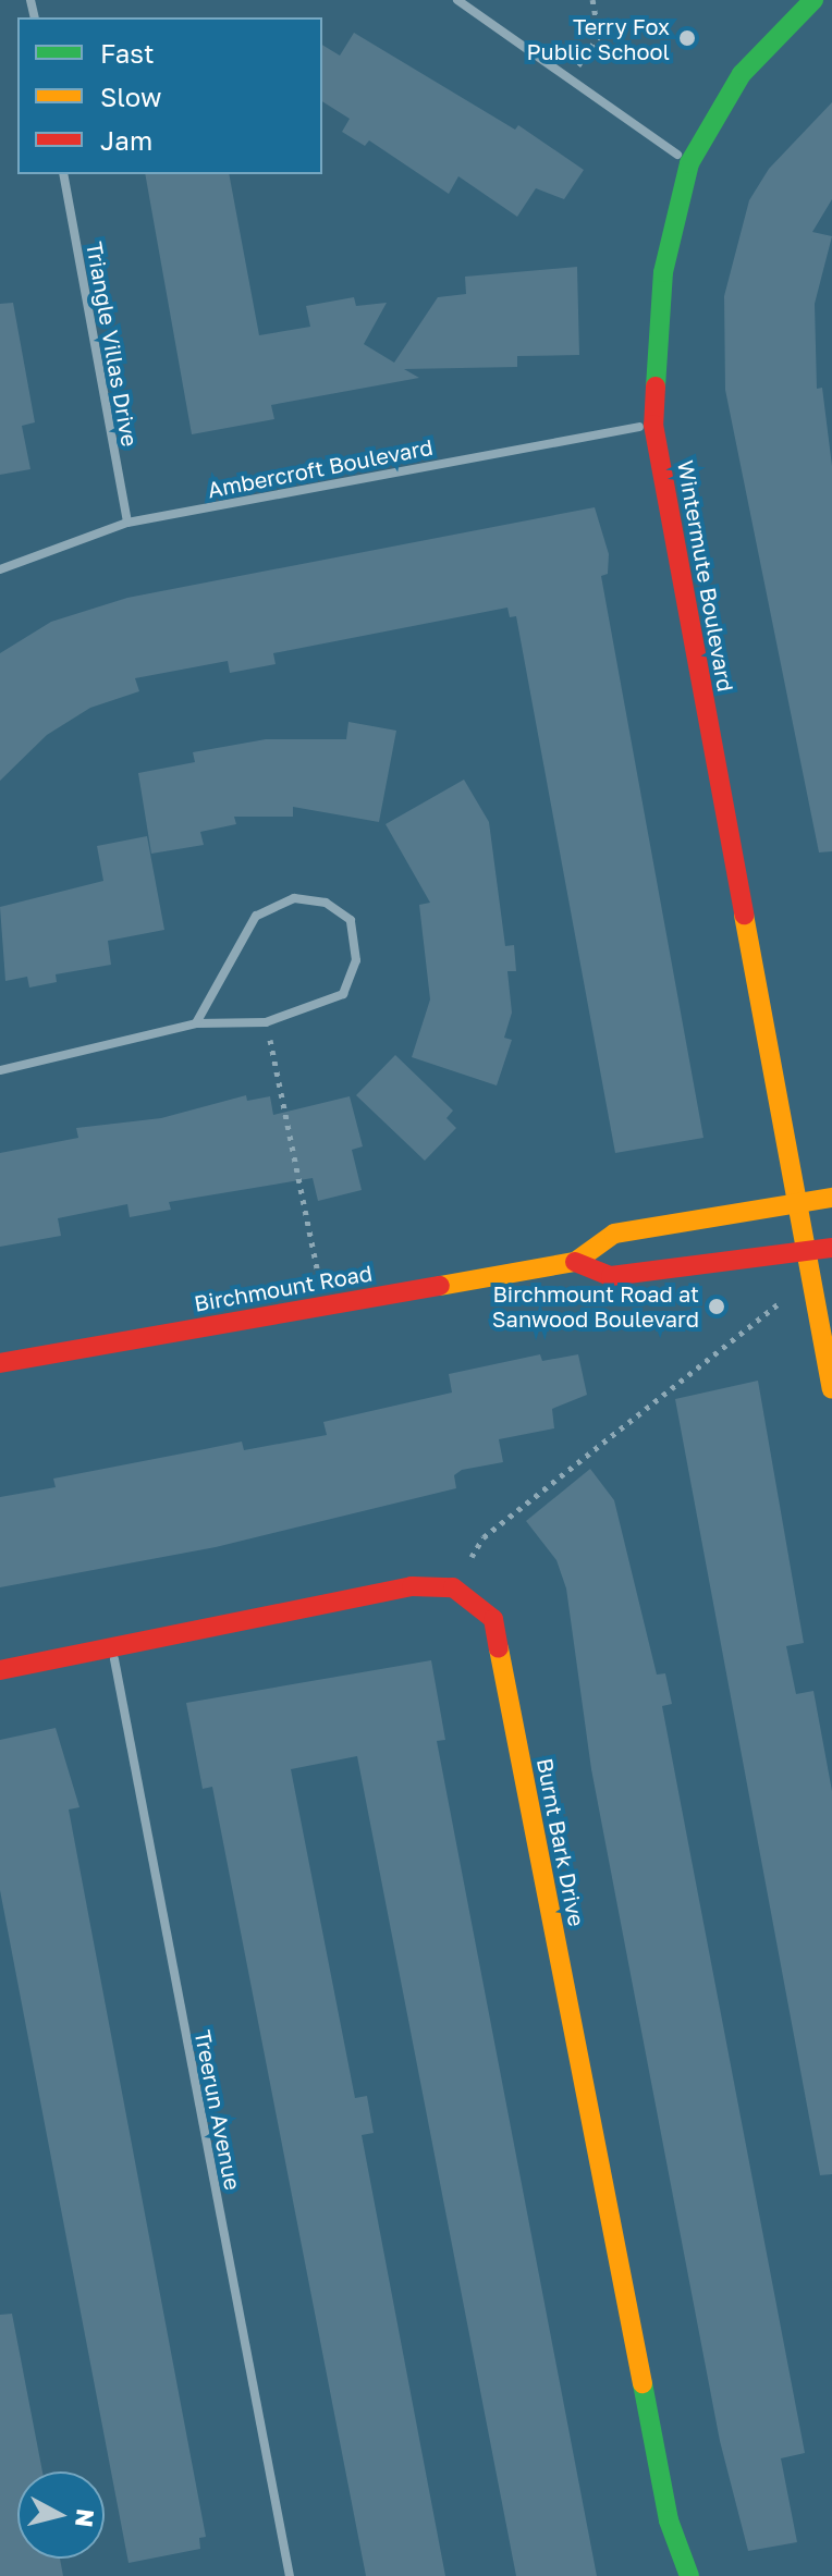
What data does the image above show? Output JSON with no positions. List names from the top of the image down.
{
  "streets": {
    "street": [
      "Triangle Villas Drive",
      "Ambercroft Boulevard",
      "Wintermute Boulevard",
      "Birchmount Road",
      "Burnt Bark Drive",
      "Treerun Avenue"
    ]
  },
  "crossings": [
    ["Triangle Villas Drive", "Ambercroft Boulevard"],
    ["Ambercroft Boulevard", "Wintermute Boulevard"],
    ["Wintermute Boulevard", "Birchmount Road"]
  ],
  "places": ["Terry Fox Public School", "Birchmount Road at Sanwood Boulevard"],
  "legend": ["Fast", "Slow", "Jam"],
  "north": "right"
}
